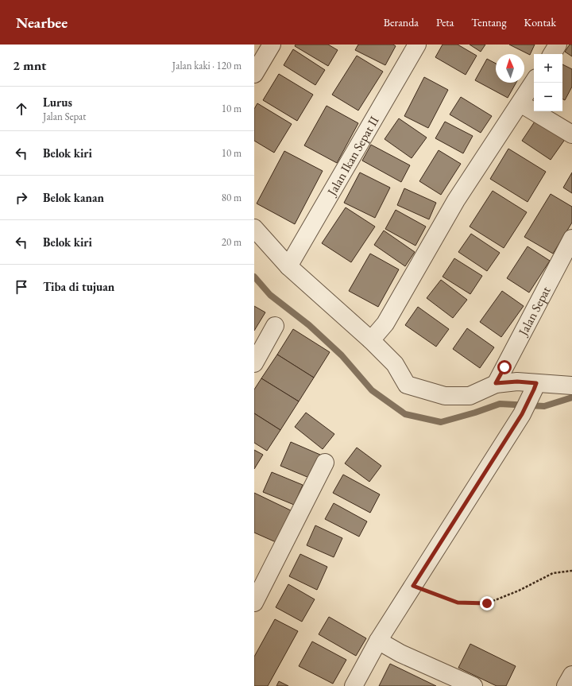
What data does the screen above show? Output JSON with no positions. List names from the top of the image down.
{
  "streets": {
    "street": ["Jalan Ikan Sepat II", "Jalan Sepat"]
  },
  "north": "top",
  "page": {
    "header": "Nearbee",
    "nav": [
      "Beranda",
      "Peta",
      "Tentang",
      "Kontak"
    ],
    "heading": ["2 mnt", "Jalan kaki · 120 m"],
    "map_buttons": ["+", "−"],
    "list": [
      ["Lurus", "Jalan Sepat", "10 m"],
      ["Belok kiri", "10 m"],
      ["Belok kanan", "80 m"],
      ["Belok kiri", "20 m"],
      "Tiba di tujuan"
    ]
  }
}
